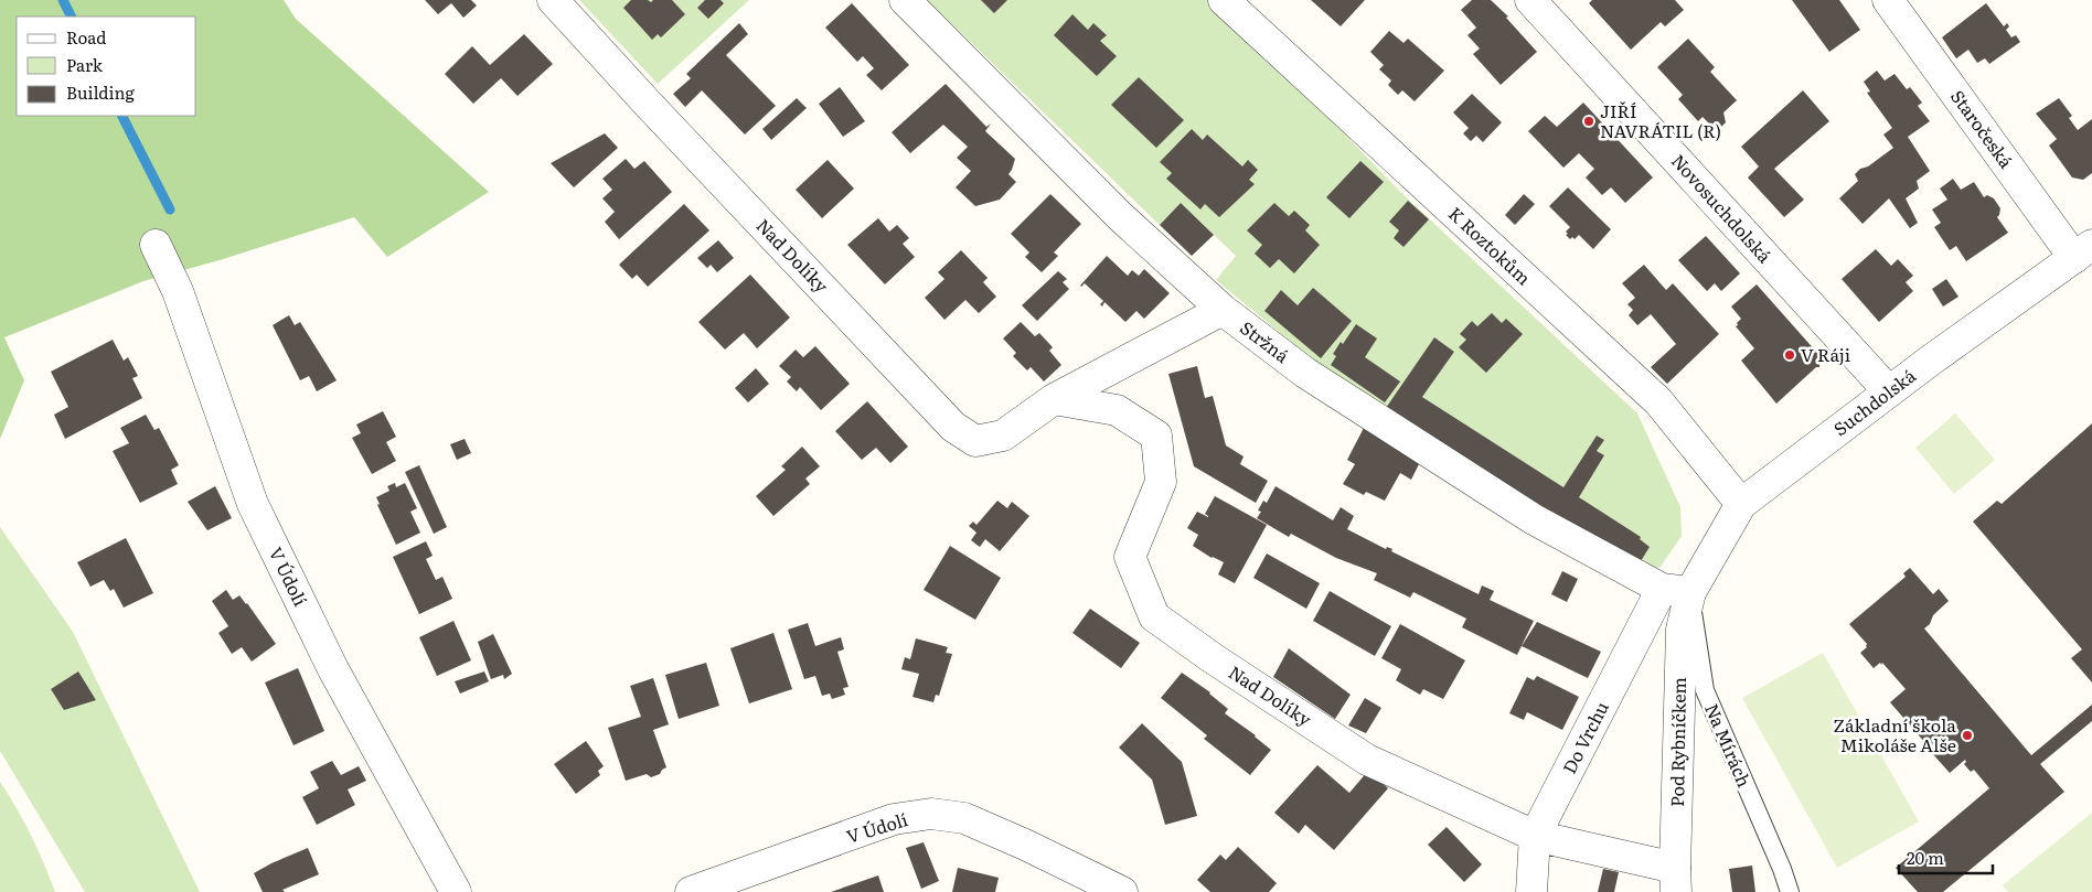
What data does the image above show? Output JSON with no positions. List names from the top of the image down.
{
  "streets": {
    "street": [
      "Staročeská",
      "Novosuchdolská",
      "K Roztokům",
      "Nad Dolíky",
      "Stržná",
      "Suchdolská",
      "V Údolí",
      "Do Vrchu",
      "Pod Rybníčkem"
    ],
    "lane": ["Na Mírách"]
  },
  "crossings": [
    ["Staročeská", "Suchdolská"],
    ["Novosuchdolská", "Suchdolská"],
    ["K Roztokům", "Suchdolská"],
    ["Nad Dolíky", "Stržná"],
    ["Nad Dolíky", "Do Vrchu"],
    ["Nad Dolíky", "Pod Rybníčkem"],
    ["Stržná", "Suchdolská"],
    ["Stržná", "Do Vrchu"],
    ["Stržná", "Pod Rybníčkem"],
    ["Stržná", "Na Mírách"],
    ["Suchdolská", "Do Vrchu"],
    ["Suchdolská", "Pod Rybníčkem"],
    ["Suchdolská", "Na Mírách"],
    ["Do Vrchu", "Pod Rybníčkem"],
    ["Do Vrchu", "Na Mírách"],
    ["Pod Rybníčkem", "Na Mírách"]
  ],
  "places": ["JIŘÍ NAVRÁTIL (R)", "V Ráji", "Základní škola Mikoláše Alše"],
  "legend": ["Road", "Park", "Building"],
  "scale_bar": "20 m"
}
